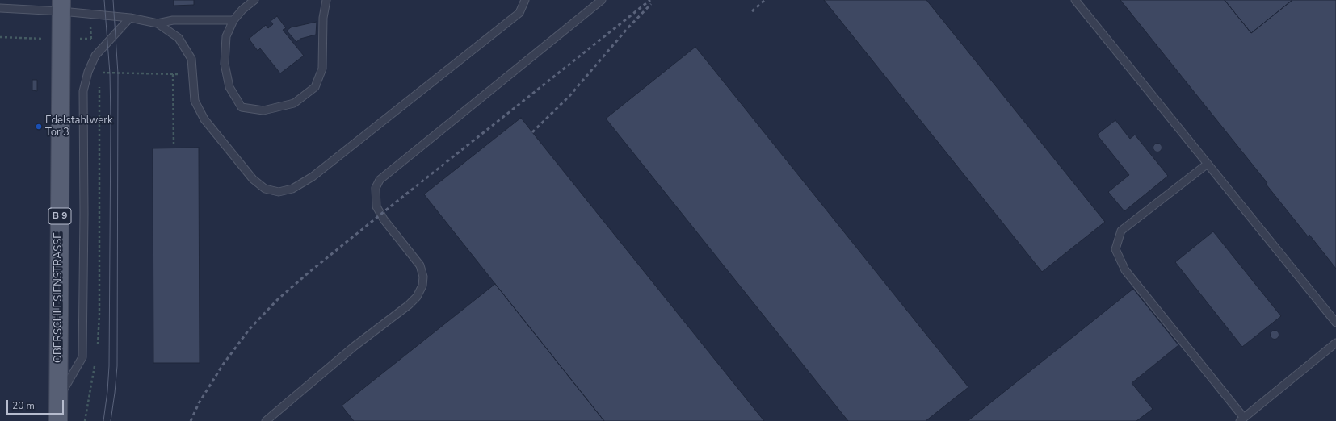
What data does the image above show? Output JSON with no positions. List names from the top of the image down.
{
  "streets": {
    "main road": ["B 9", "OBERSCHLESIENSTRASSE"]
  },
  "places": ["Edelstahlwerk Tor 3"],
  "scale_bar": "20 m"
}
